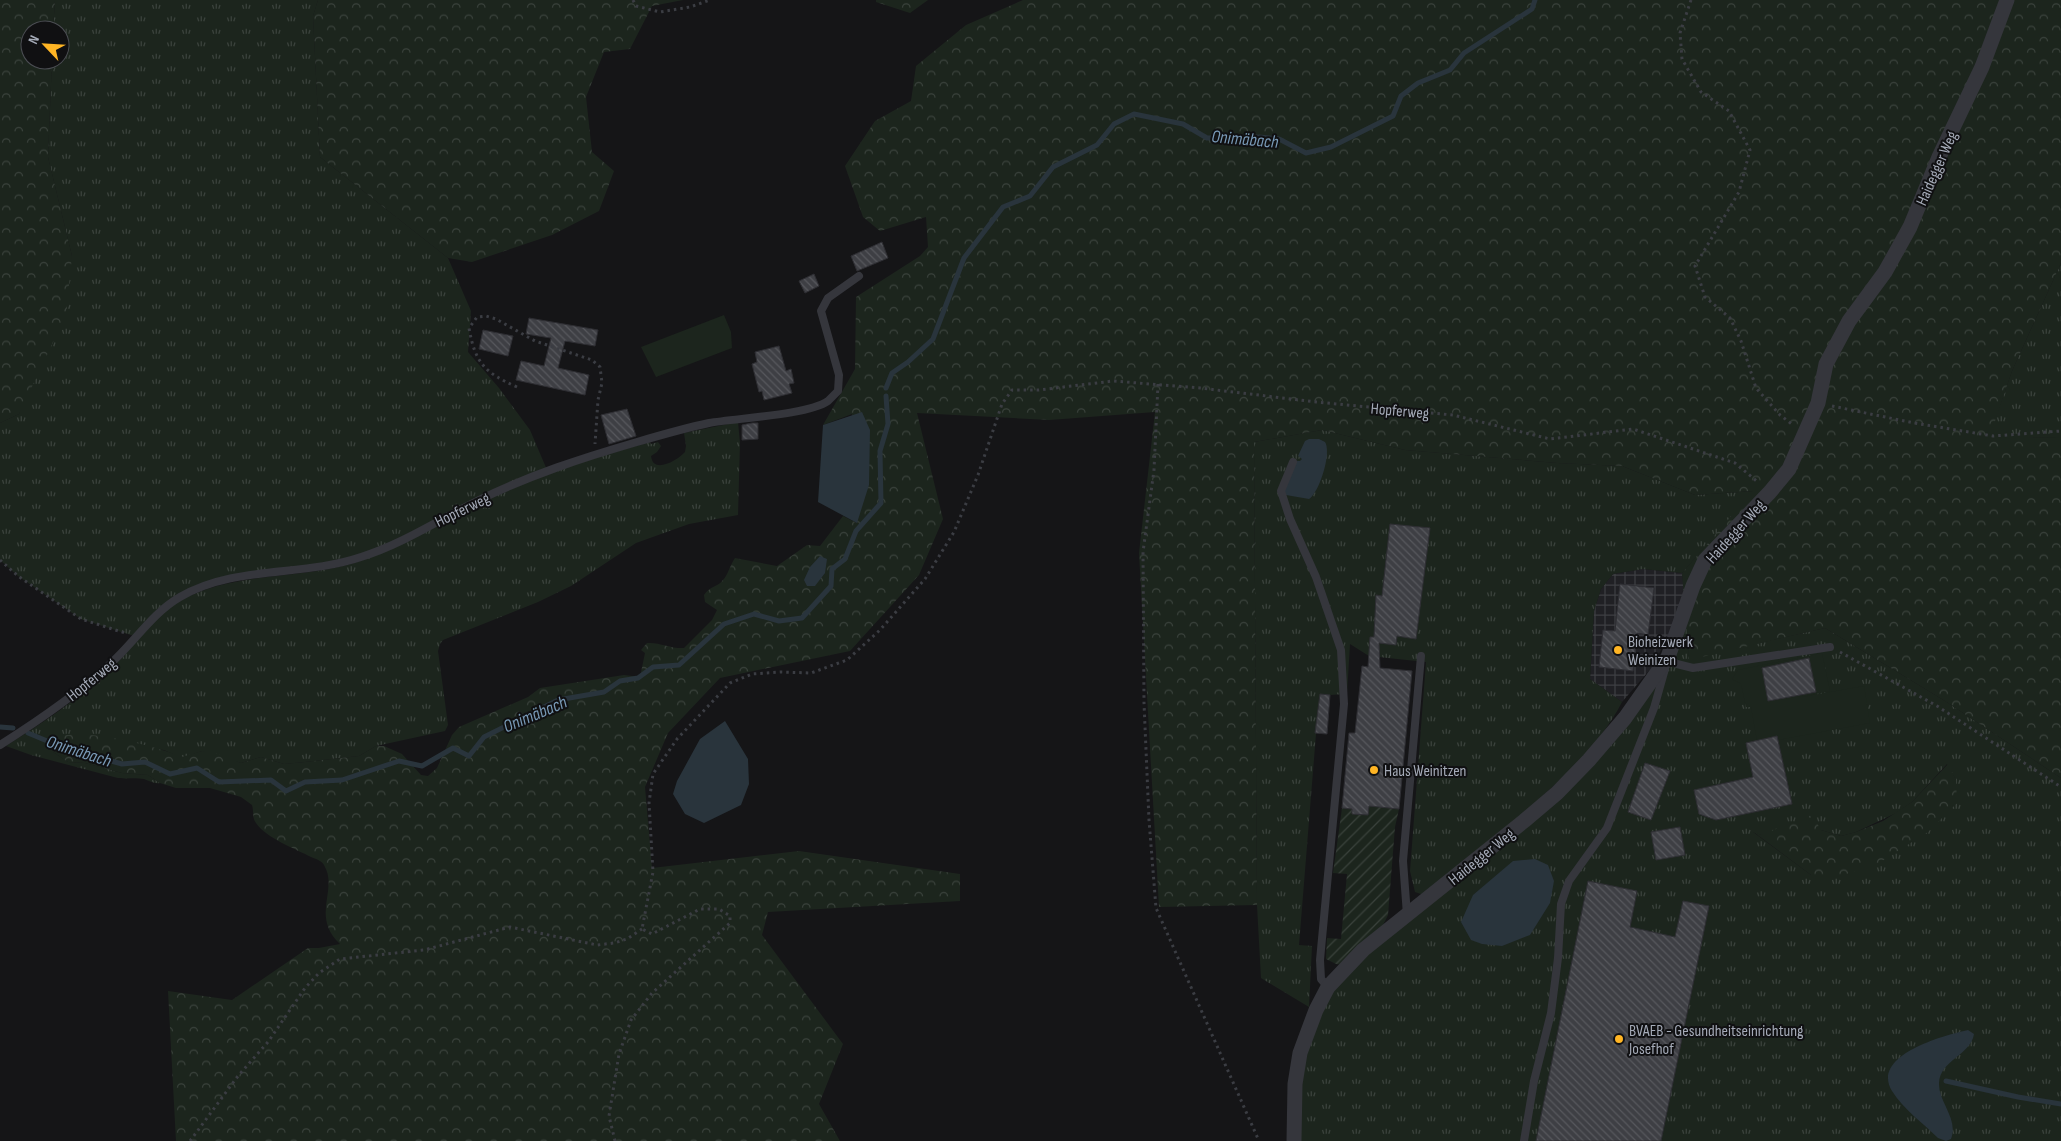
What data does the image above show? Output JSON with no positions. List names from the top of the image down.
{
  "streets": {
    "street": ["Haidegger Weg"],
    "lane": ["Hopferweg"]
  },
  "crossings": [
    ["Haidegger Weg", "Hopferweg"]
  ],
  "water": ["Onimäbach"],
  "places": ["Bioheizwerk Weinizen", "Haus Weinitzen", "BVAEB - Gesundheitseinrichtung Josefhof"],
  "north": "top left"
}
